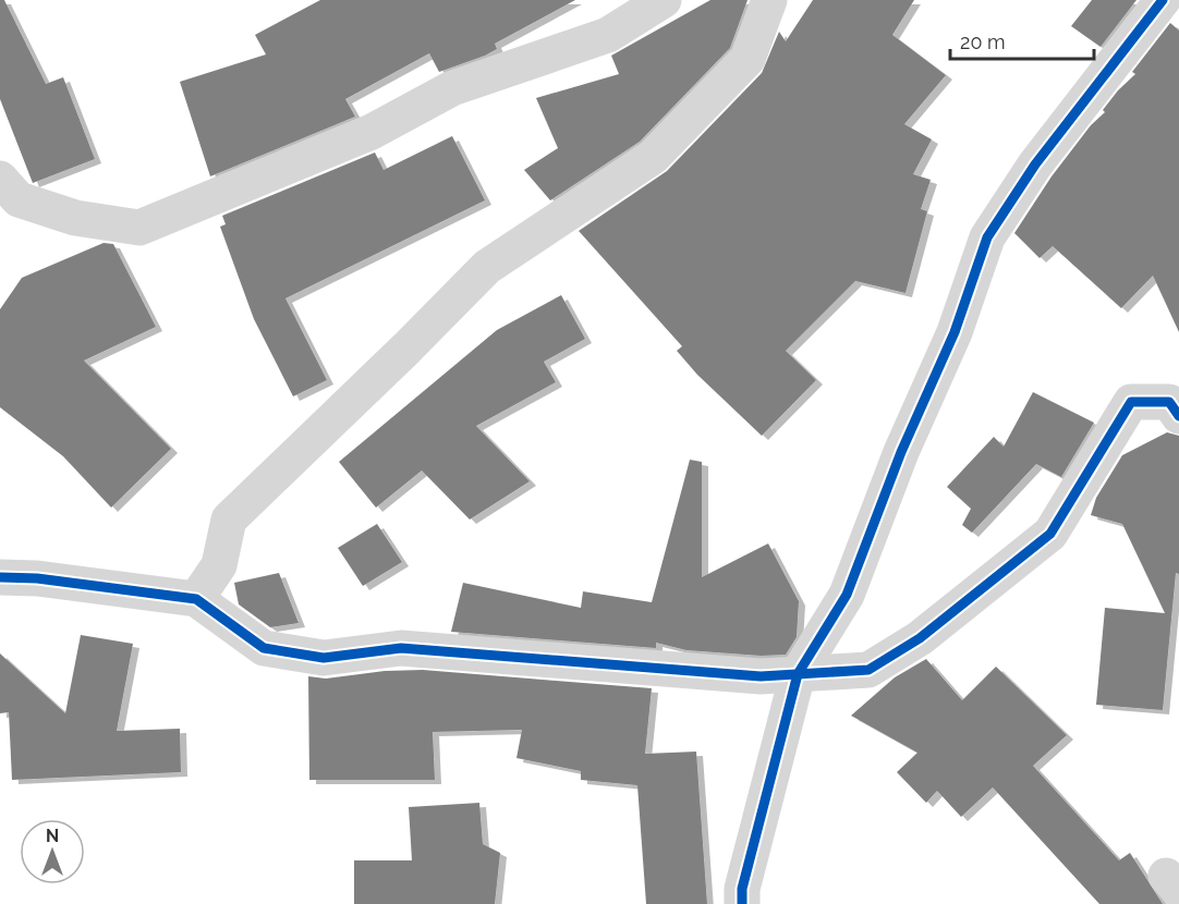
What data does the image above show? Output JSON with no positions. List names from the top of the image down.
{
  "scale_bar": "20 m",
  "north": "top"
}
